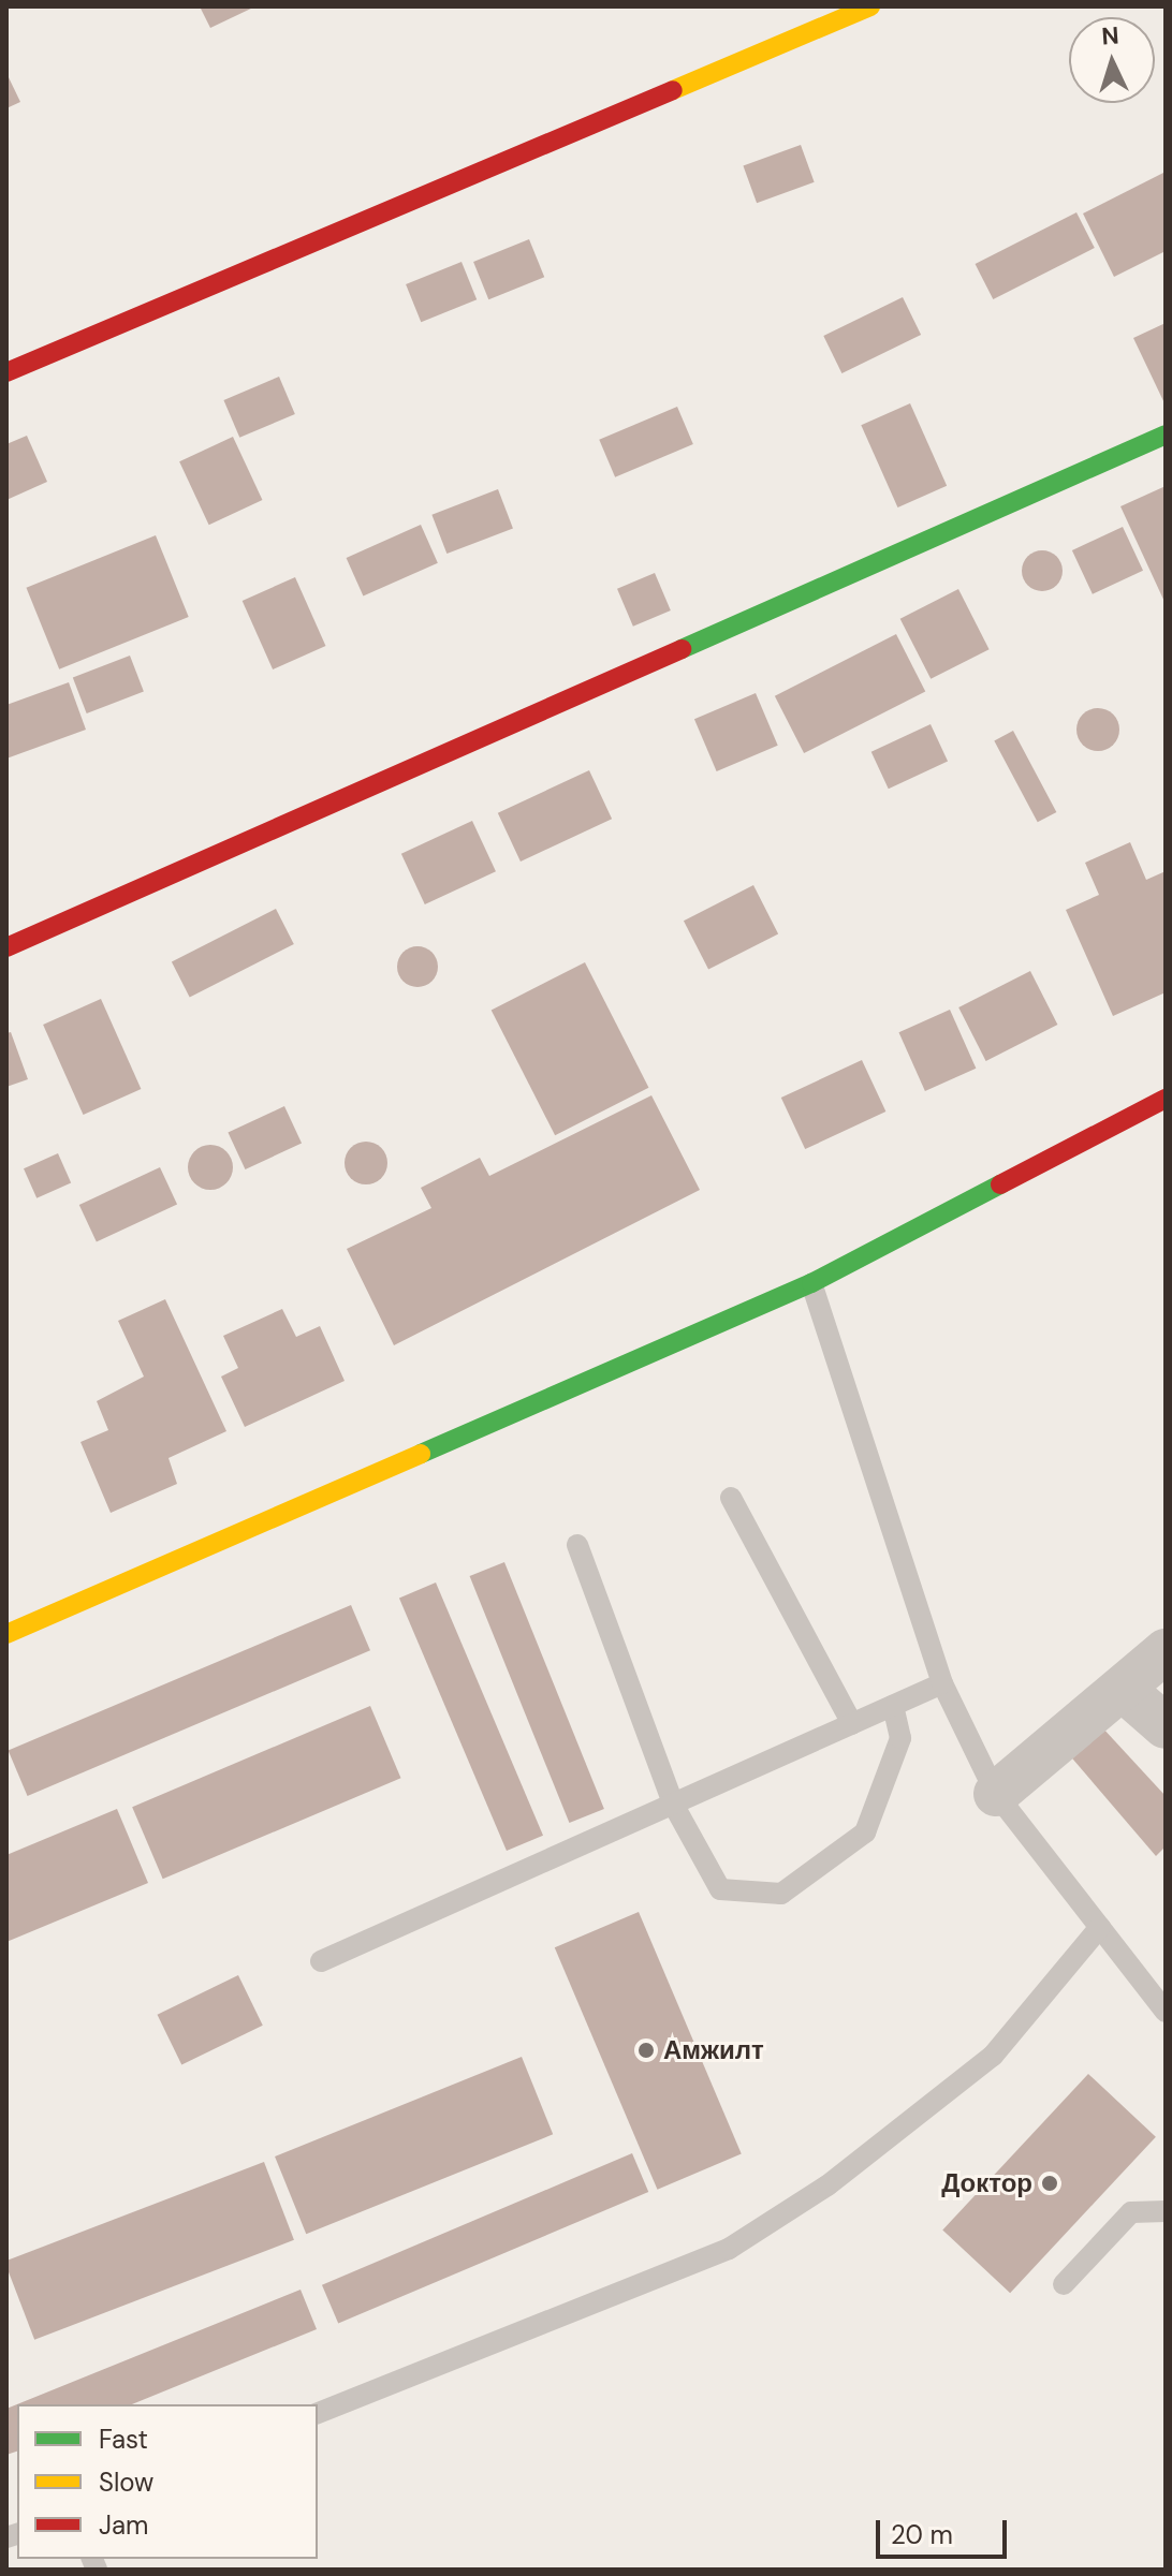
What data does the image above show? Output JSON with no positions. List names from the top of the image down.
{
  "places": ["Амжилт", "Доктор"],
  "legend": ["Fast", "Slow", "Jam"],
  "scale_bar": "20 m",
  "north": "top"
}
